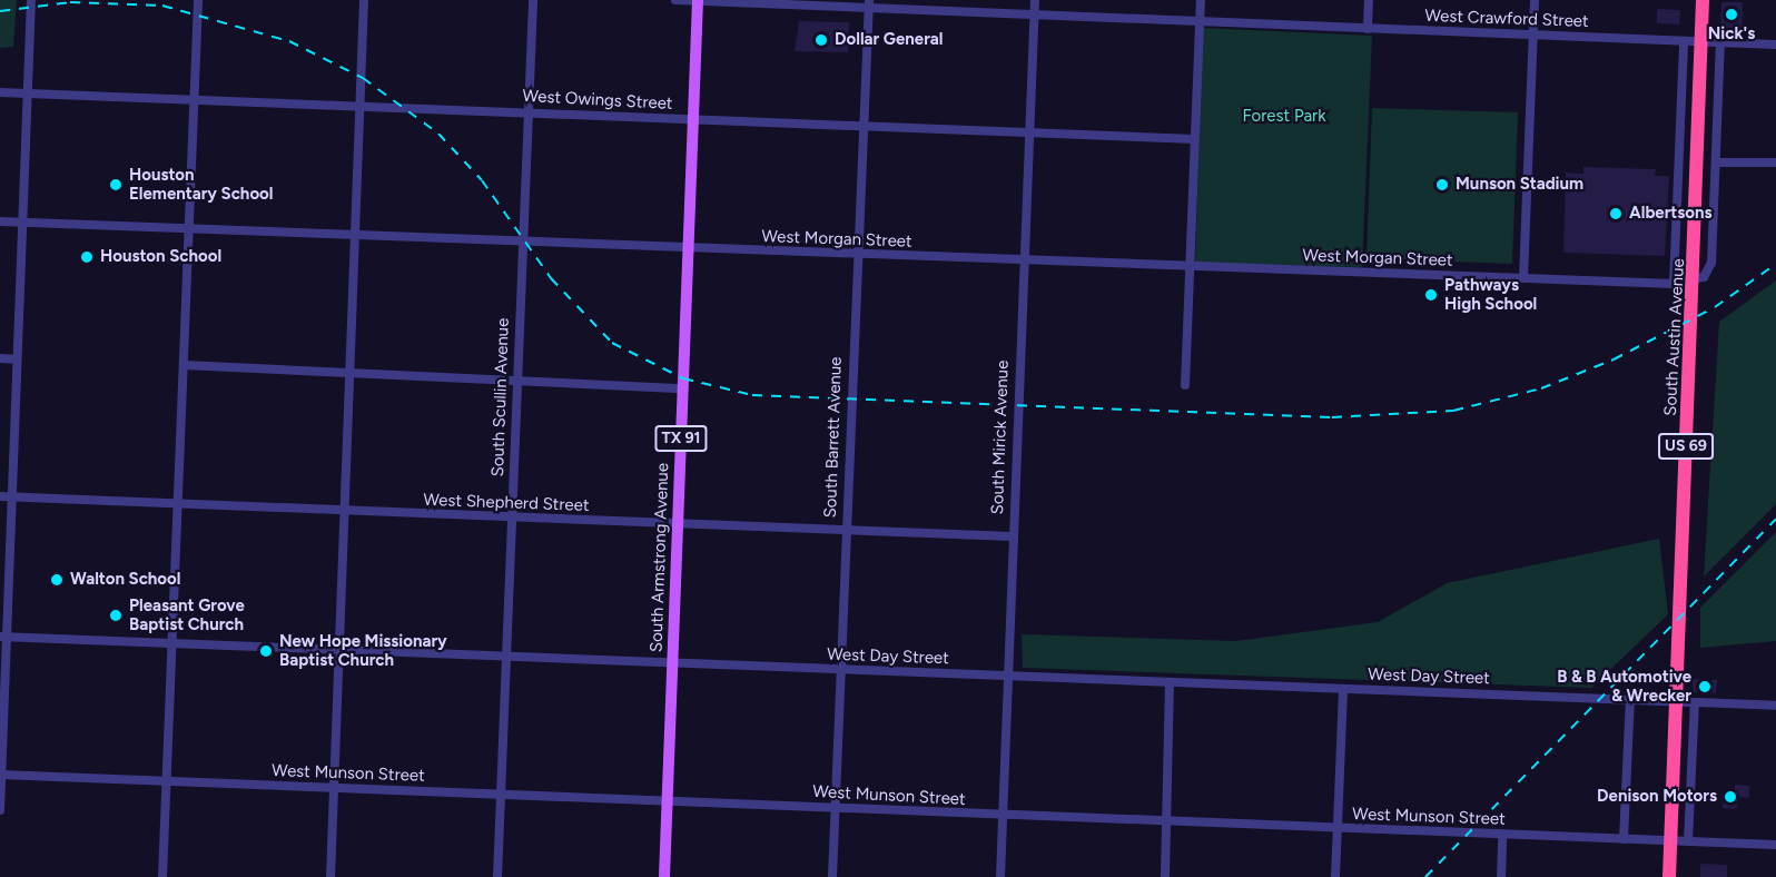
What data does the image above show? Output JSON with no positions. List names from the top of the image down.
{
  "streets": {
    "highway": ["South Austin Avenue", "US 69"],
    "main road": ["TX 91", "South Armstrong Avenue"],
    "street": [
      "West Crawford Street",
      "West Owings Street",
      "West Morgan Street",
      "South Scullin Avenue",
      "South Barrett Avenue",
      "South Mirick Avenue",
      "West Shepherd Street",
      "West Day Street",
      "West Munson Street"
    ]
  },
  "crossings": [
    ["West Crawford Street", "West Morgan Street"],
    ["West Crawford Street", "South Austin Avenue"],
    ["West Crawford Street", "South Barrett Avenue"],
    ["West Crawford Street", "South Mirick Avenue"],
    ["West Crawford Street", "South Armstrong Avenue"],
    ["West Owings Street", "South Scullin Avenue"],
    ["West Owings Street", "South Barrett Avenue"],
    ["West Owings Street", "South Mirick Avenue"],
    ["West Owings Street", "South Armstrong Avenue"],
    ["West Morgan Street", "South Scullin Avenue"],
    ["West Morgan Street", "South Barrett Avenue"],
    ["West Morgan Street", "South Mirick Avenue"],
    ["West Morgan Street", "South Armstrong Avenue"],
    ["South Austin Avenue", "West Munson Street"],
    ["South Scullin Avenue", "West Shepherd Street"],
    ["South Scullin Avenue", "West Day Street"],
    ["South Scullin Avenue", "West Munson Street"],
    ["South Barrett Avenue", "West Shepherd Street"],
    ["South Barrett Avenue", "West Day Street"],
    ["South Barrett Avenue", "West Munson Street"],
    ["South Mirick Avenue", "West Shepherd Street"],
    ["South Mirick Avenue", "West Day Street"],
    ["South Mirick Avenue", "West Munson Street"],
    ["West Shepherd Street", "South Armstrong Avenue"],
    ["South Armstrong Avenue", "West Day Street"],
    ["South Armstrong Avenue", "West Munson Street"]
  ],
  "parks": ["Forest Park"],
  "places": [
    "Nick's",
    "Dollar General",
    "Houston Elementary School",
    "Munson Stadium",
    "Albertsons",
    "Houston School",
    "Pathways High School",
    "Walton School",
    "Pleasant Grove Baptist Church",
    "New Hope Missionary Baptist Church",
    "B & B Automotive & Wrecker",
    "Denison Motors"
  ]
}
